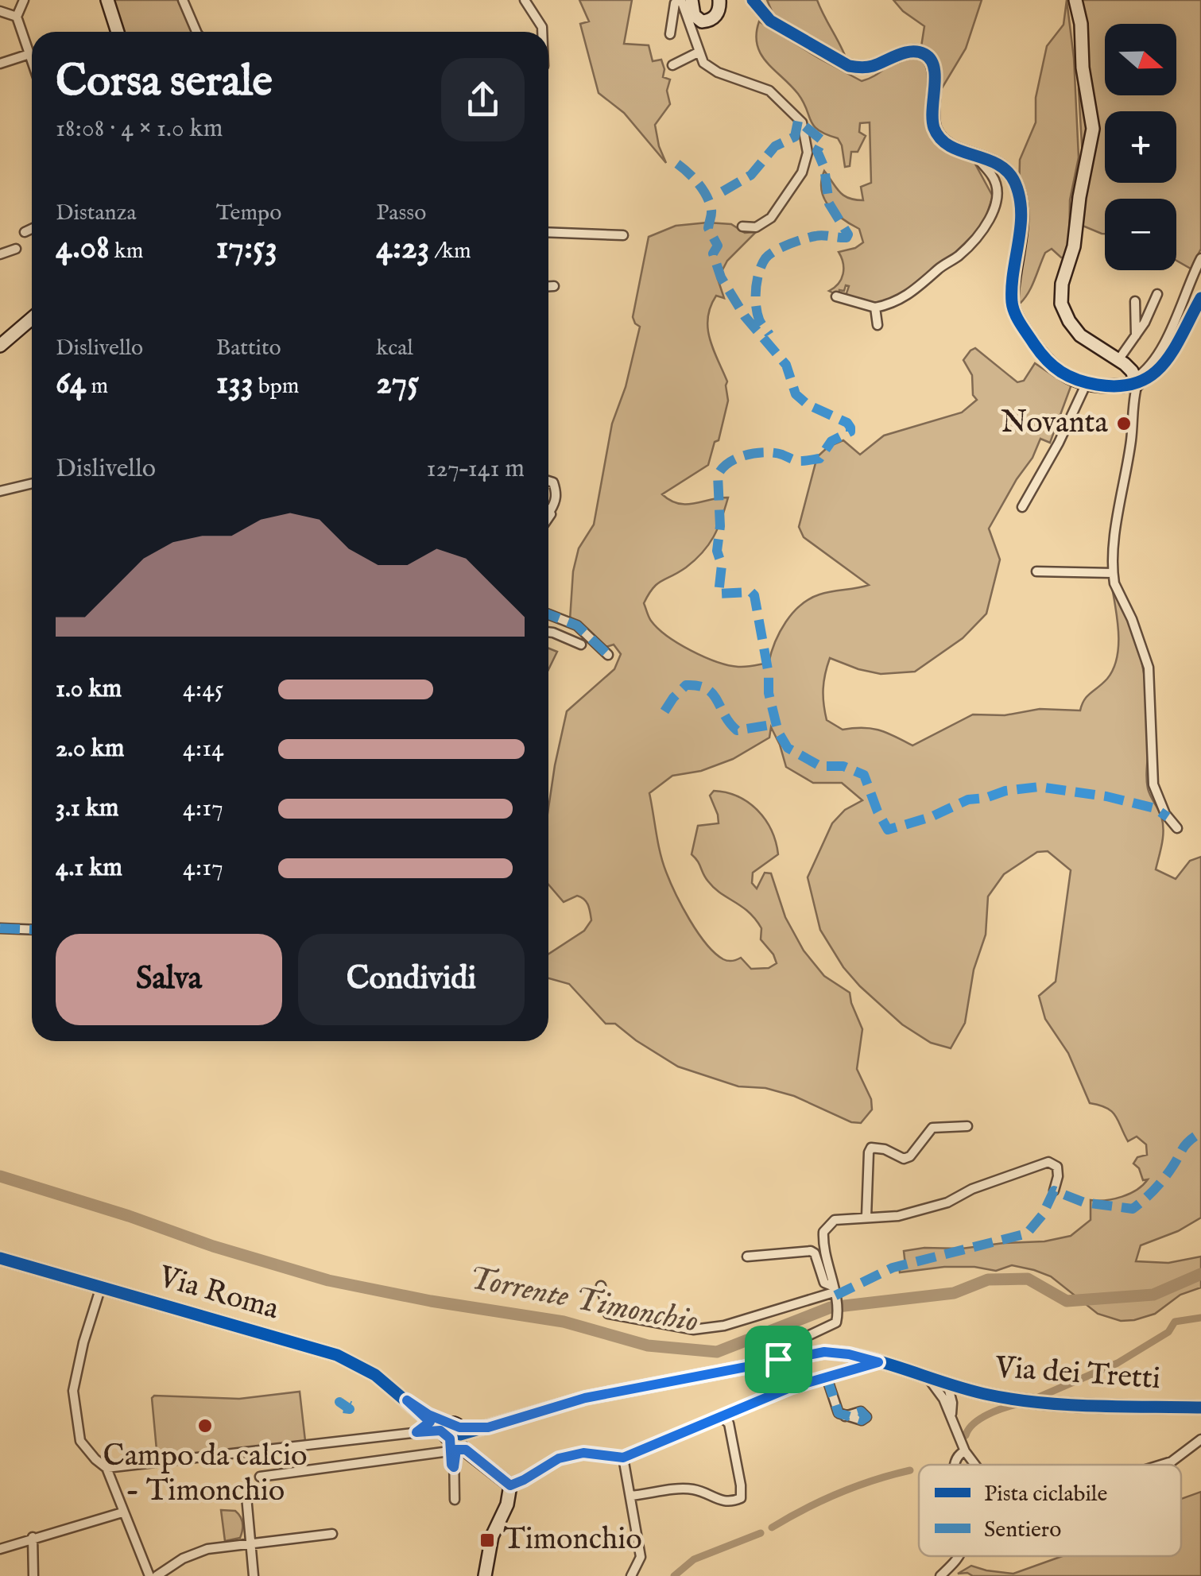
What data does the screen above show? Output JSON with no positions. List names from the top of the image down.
{
  "streets": {
    "street": ["Via Roma", "Via dei Tretti"]
  },
  "crossings": [
    ["Via Roma", "Via dei Tretti"]
  ],
  "water": ["Torrente Timonchio"],
  "places": {
    "other": ["Novanta", "Campo da calcio - Timonchio"],
    "transit": ["Timonchio"]
  },
  "legend": ["Pista ciclabile", "Sentiero"],
  "north": "right",
  "page": {
    "map_buttons": ["+", "−"],
    "heading": ["Corsa serale", "18:08 · 4 × 1.0 km"],
    "stats": [
      ["Distanza", "4.08 km"],
      ["Tempo", "17:53"],
      ["Passo", "4:23 /km"],
      ["Dislivello", "64 m"],
      ["Battito", "133 bpm"],
      ["kcal", "275"]
    ],
    "chart": ["Dislivello", "127–141 m"],
    "list": [
      {
        "name": "1.0 km",
        "note": "4:45"
      },
      {
        "name": "2.0 km",
        "note": "4:14"
      },
      {
        "name": "3.1 km",
        "note": "4:17"
      },
      {
        "name": "4.1 km",
        "note": "4:17"
      }
    ],
    "buttons": ["Salva", "Condividi"]
  }
}
